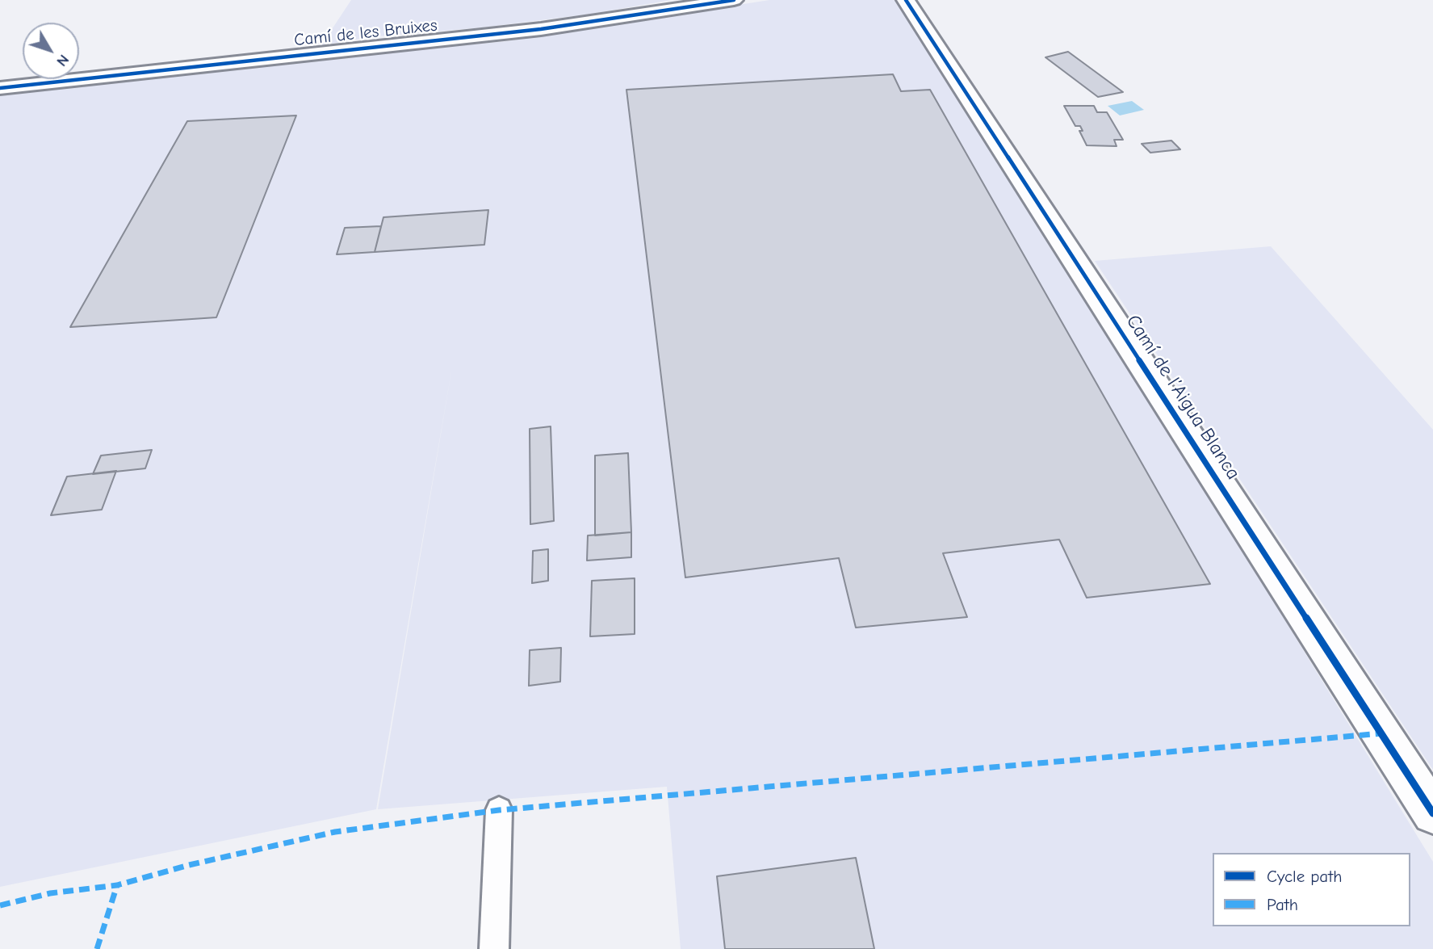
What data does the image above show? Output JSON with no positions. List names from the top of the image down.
{
  "streets": {
    "street": ["Camí de les Bruixes", "Camí de l’Aigua Blanca"]
  },
  "legend": ["Cycle path", "Path"],
  "north": "bottom right"
}
